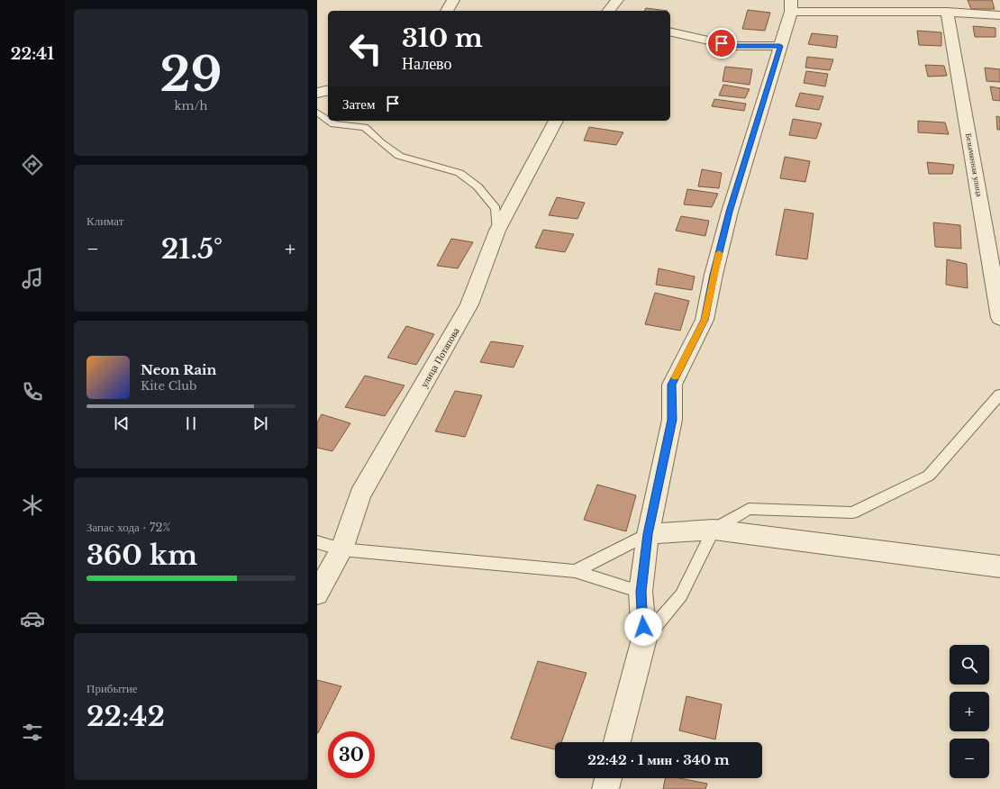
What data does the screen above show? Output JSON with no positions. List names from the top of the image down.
{
  "streets": {
    "street": ["Безымянная улица", "улица Потапова"]
  },
  "page": {
    "tabs": "22:41",
    "tile": [
      ["29", "km/h"],
      "Климат",
      ["Запас хода · 72%", "360 km"],
      ["Прибытие", "22:42"]
    ],
    "turn": ["310 m", "Налево"],
    "then": "Затем",
    "heat": ["−", "21.5°", "+"],
    "song": ["Neon Rain", "Kite Club"],
    "map_buttons": ["+", "−"],
    "limit": "30",
    "trip": "22:42 · 1 мин · 340 m"
  }
}
